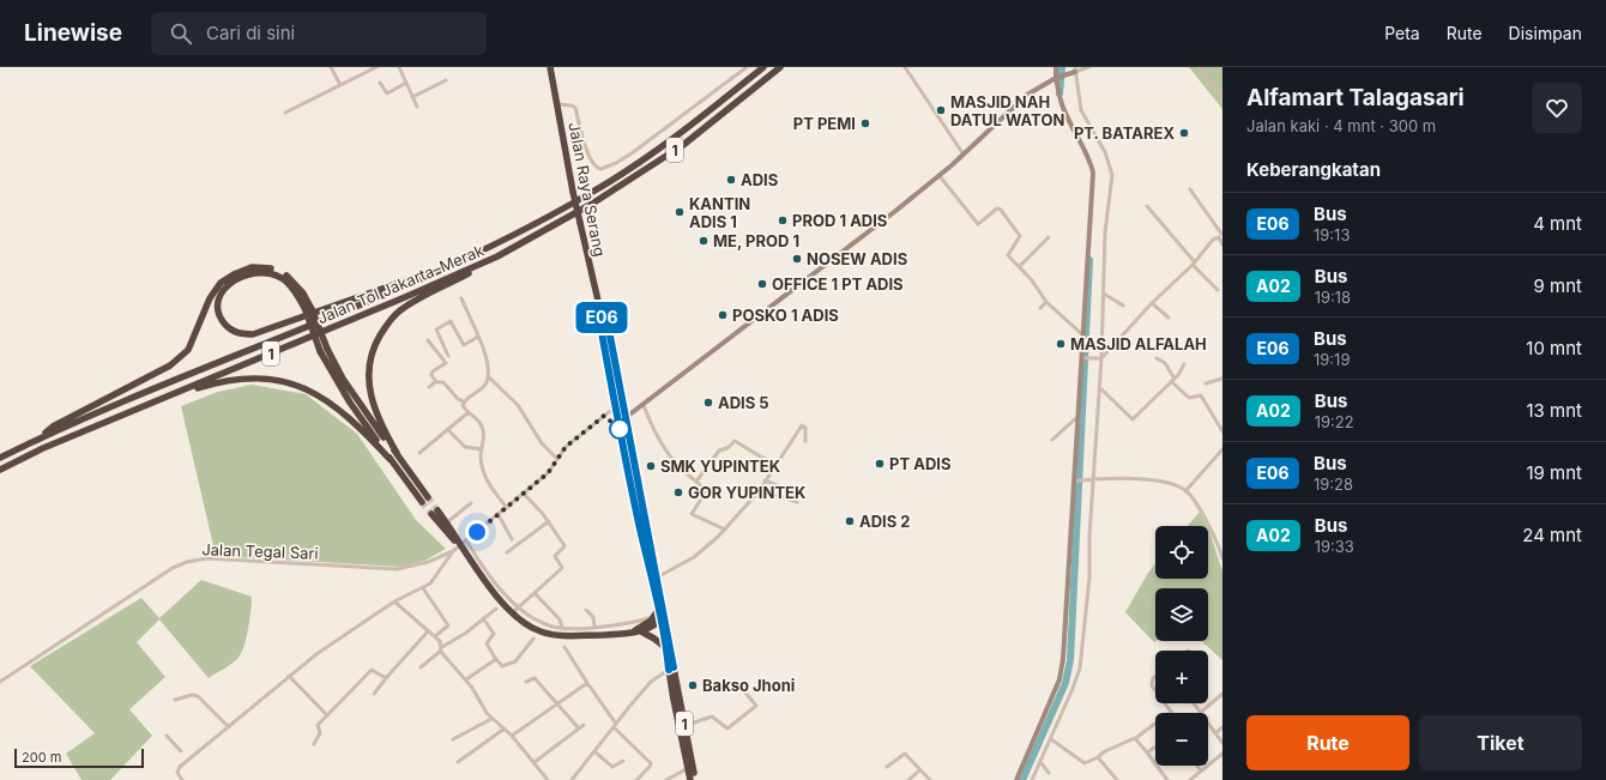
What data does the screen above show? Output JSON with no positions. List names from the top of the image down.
{
  "streets": {
    "highway": ["1", "Jalan Raya Serang", "Jalan Tol Jakarta–Merak"],
    "street": ["Jalan Tegal Sari"]
  },
  "crossings": [
    ["Jalan Raya Serang", "Jalan Tegal Sari"]
  ],
  "places": [
    "MASJID NAH DATUL WATON",
    "PT PEMI",
    "PT. BATAREX",
    "ADIS",
    "KANTIN ADIS 1",
    "PROD 1 ADIS",
    "ME, PROD 1",
    "NOSEW ADIS",
    "OFFICE 1 PT ADIS",
    "POSKO 1 ADIS",
    "MASJID ALFALAH",
    "ADIS 5",
    "PT ADIS",
    "SMK YUPINTEK",
    "GOR YUPINTEK",
    "ADIS 2",
    "Bakso Jhoni"
  ],
  "lines": ["bus line E06"],
  "scale_bar": "200 m",
  "page": {
    "header": "Linewise",
    "search": "Cari di sini",
    "nav": ["Peta", "Rute", "Disimpan"],
    "on_map": "E06",
    "heading": [
      ["Alfamart Talagasari", "Jalan kaki · 4 mnt · 300 m"],
      "Keberangkatan"
    ],
    "list": [
      {
        "mark": "E06",
        "name": "Bus",
        "note": "19:13",
        "value": "4 mnt"
      },
      {
        "mark": "A02",
        "name": "Bus",
        "note": "19:18",
        "value": "9 mnt"
      },
      {
        "mark": "E06",
        "name": "Bus",
        "note": "19:19",
        "value": "10 mnt"
      },
      {
        "mark": "A02",
        "name": "Bus",
        "note": "19:22",
        "value": "13 mnt"
      },
      {
        "mark": "E06",
        "name": "Bus",
        "note": "19:28",
        "value": "19 mnt"
      },
      {
        "mark": "A02",
        "name": "Bus",
        "note": "19:33",
        "value": "24 mnt"
      }
    ],
    "map_buttons": ["+", "−"],
    "buttons": ["Rute", "Tiket"],
    "scale": "200 m"
  }
}
